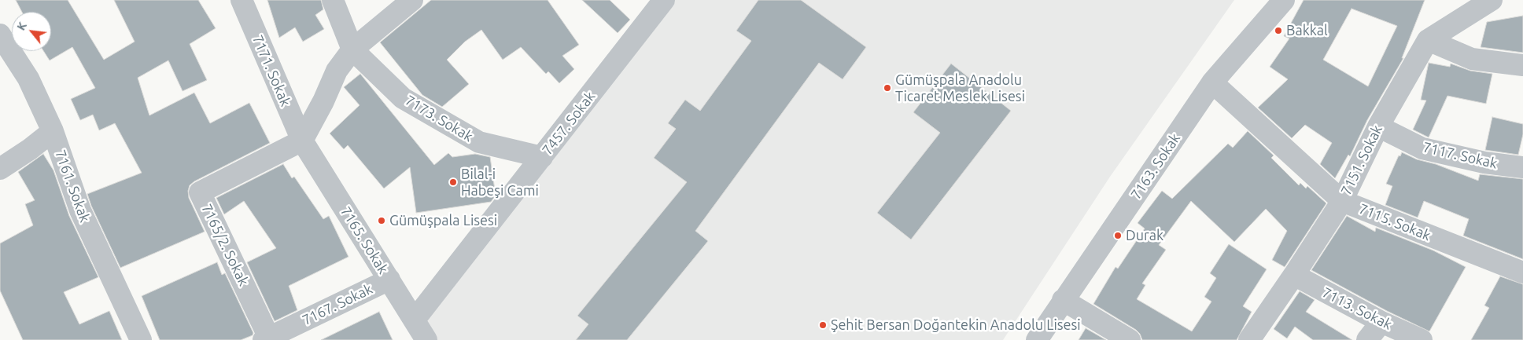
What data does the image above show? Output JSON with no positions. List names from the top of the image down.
{
  "streets": {
    "street": [
      "7171. Sokak",
      "7173. Sokak",
      "7457. Sokak",
      "7117. Sokak",
      "7151. Sokak",
      "7163. Sokak",
      "7161. Sokak",
      "7115. Sokak",
      "7165. Sokak",
      "7165/2. Sokak",
      "7167. Sokak",
      "7113. Sokak"
    ]
  },
  "crossings": [
    ["7171. Sokak", "7165. Sokak"],
    ["7171. Sokak", "7165/2. Sokak"],
    ["7173. Sokak", "7457. Sokak"],
    ["7457. Sokak", "7165. Sokak"],
    ["7117. Sokak", "7151. Sokak"],
    ["7151. Sokak", "7115. Sokak"],
    ["7151. Sokak", "7113. Sokak"],
    ["7163. Sokak", "7115. Sokak"],
    ["7165. Sokak", "7165/2. Sokak"],
    ["7165. Sokak", "7167. Sokak"],
    ["7165/2. Sokak", "7167. Sokak"]
  ],
  "places": [
    "Bakkal",
    "Gümüşpala Anadolu Ticaret Meslek Lisesi",
    "Bilal-i Habeşi Cami",
    "Gümüşpala Lisesi",
    "Durak",
    "Şehit Bersan Doğantekin Anadolu Lisesi"
  ],
  "north": "top left"
}
